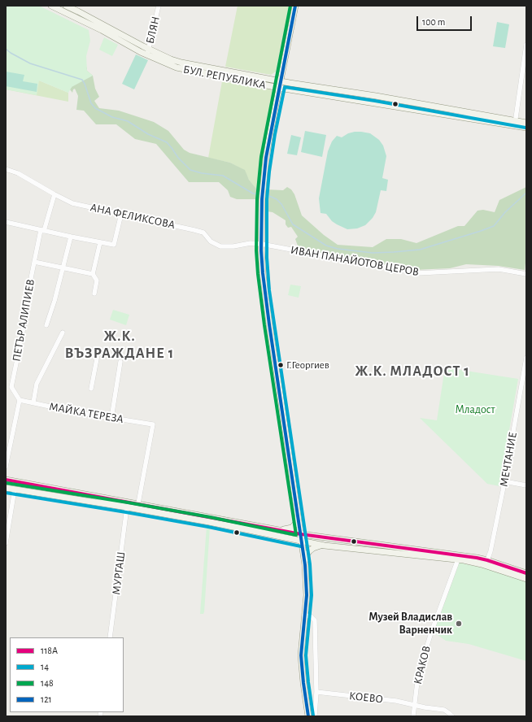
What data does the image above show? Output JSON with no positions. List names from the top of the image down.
{
  "streets": {
    "street": [
      "БЛЯН",
      "БУЛ. РЕПУБЛИКА",
      "АНА ФЕЛИКСОВА",
      "ИВАН ПАНАЙОТОВ ЦЕРОВ",
      "ПЕТЪР АЛИПИЕВ",
      "МАЙКА ТЕРЕЗА",
      "МЕЧТАНИЕ",
      "МУРГАШ",
      "КРАКОВ",
      "КОЕВО"
    ]
  },
  "crossings": [
    ["БЛЯН", "БУЛ. РЕПУБЛИКА"],
    ["АНА ФЕЛИКСОВА", "ИВАН ПАНАЙОТОВ ЦЕРОВ"],
    ["АНА ФЕЛИКСОВА", "ПЕТЪР АЛИПИЕВ"],
    ["ПЕТЪР АЛИПИЕВ", "МАЙКА ТЕРЕЗА"],
    ["КРАКОВ", "КОЕВО"]
  ],
  "districts": ["Ж.К. ВЪЗРАЖДАНЕ 1", "Ж.К. МЛАДОСТ 1"],
  "parks": ["Младост"],
  "places": ["Г.Георгиев", "Музей Владислав Варненчик"],
  "lines": [
    "transit line 148",
    "transit line 121",
    "transit line 14",
    "transit line 118А"
  ],
  "legend": [
    "118А",
    "14",
    "148",
    "121"
  ],
  "scale_bar": "100 m"
}
